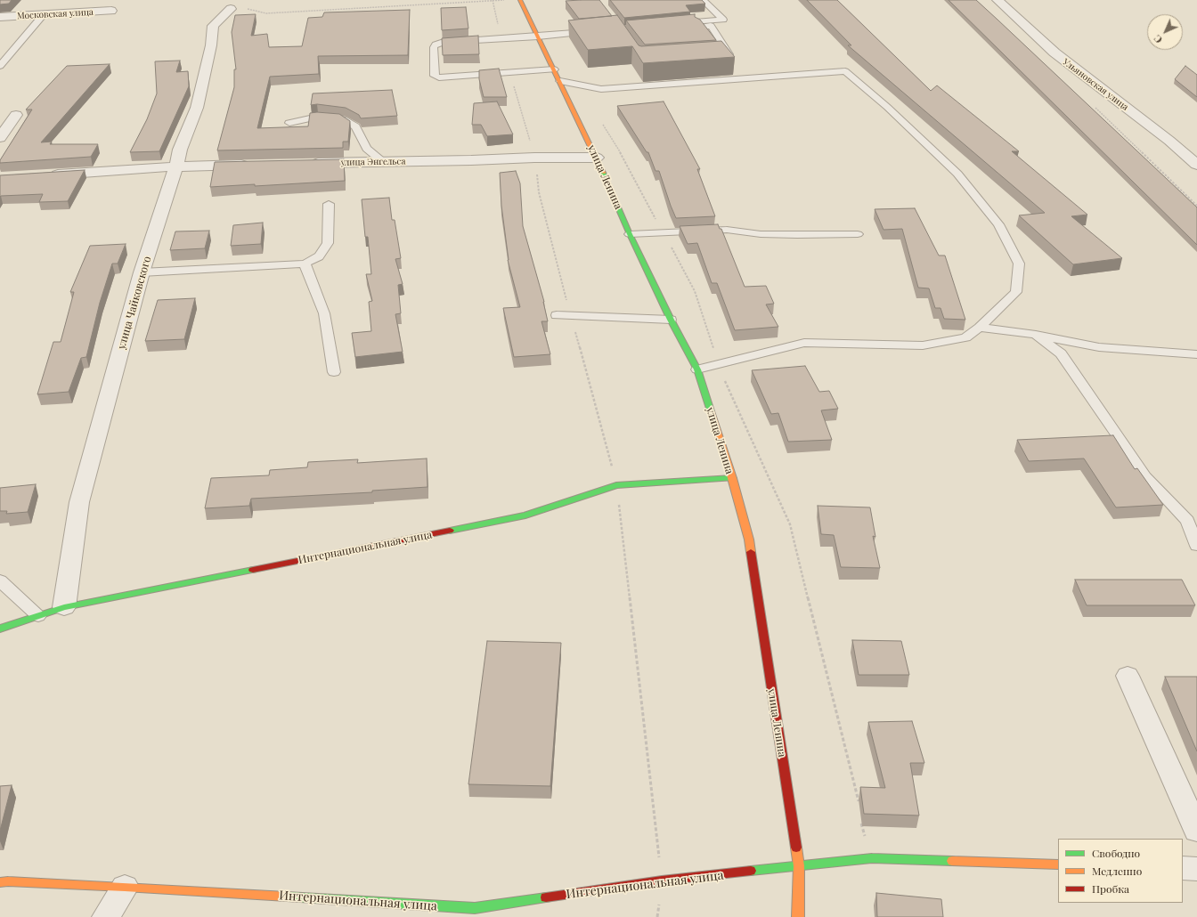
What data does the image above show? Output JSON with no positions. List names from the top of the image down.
{
  "streets": {
    "main road": ["улица Ленина", "Интернациональная улица"],
    "street": [
      "Московская улица",
      "Ульяновская улица",
      "улица Энгельса",
      "улица Чайковского"
    ]
  },
  "crossings": [
    ["улица Энгельса", "улица Ленина"],
    ["улица Ленина", "Интернациональная улица"],
    ["улица Чайковского", "Интернациональная улица"]
  ],
  "legend": ["Свободно", "Медленно", "Пробка"],
  "north": "bottom left"
}
